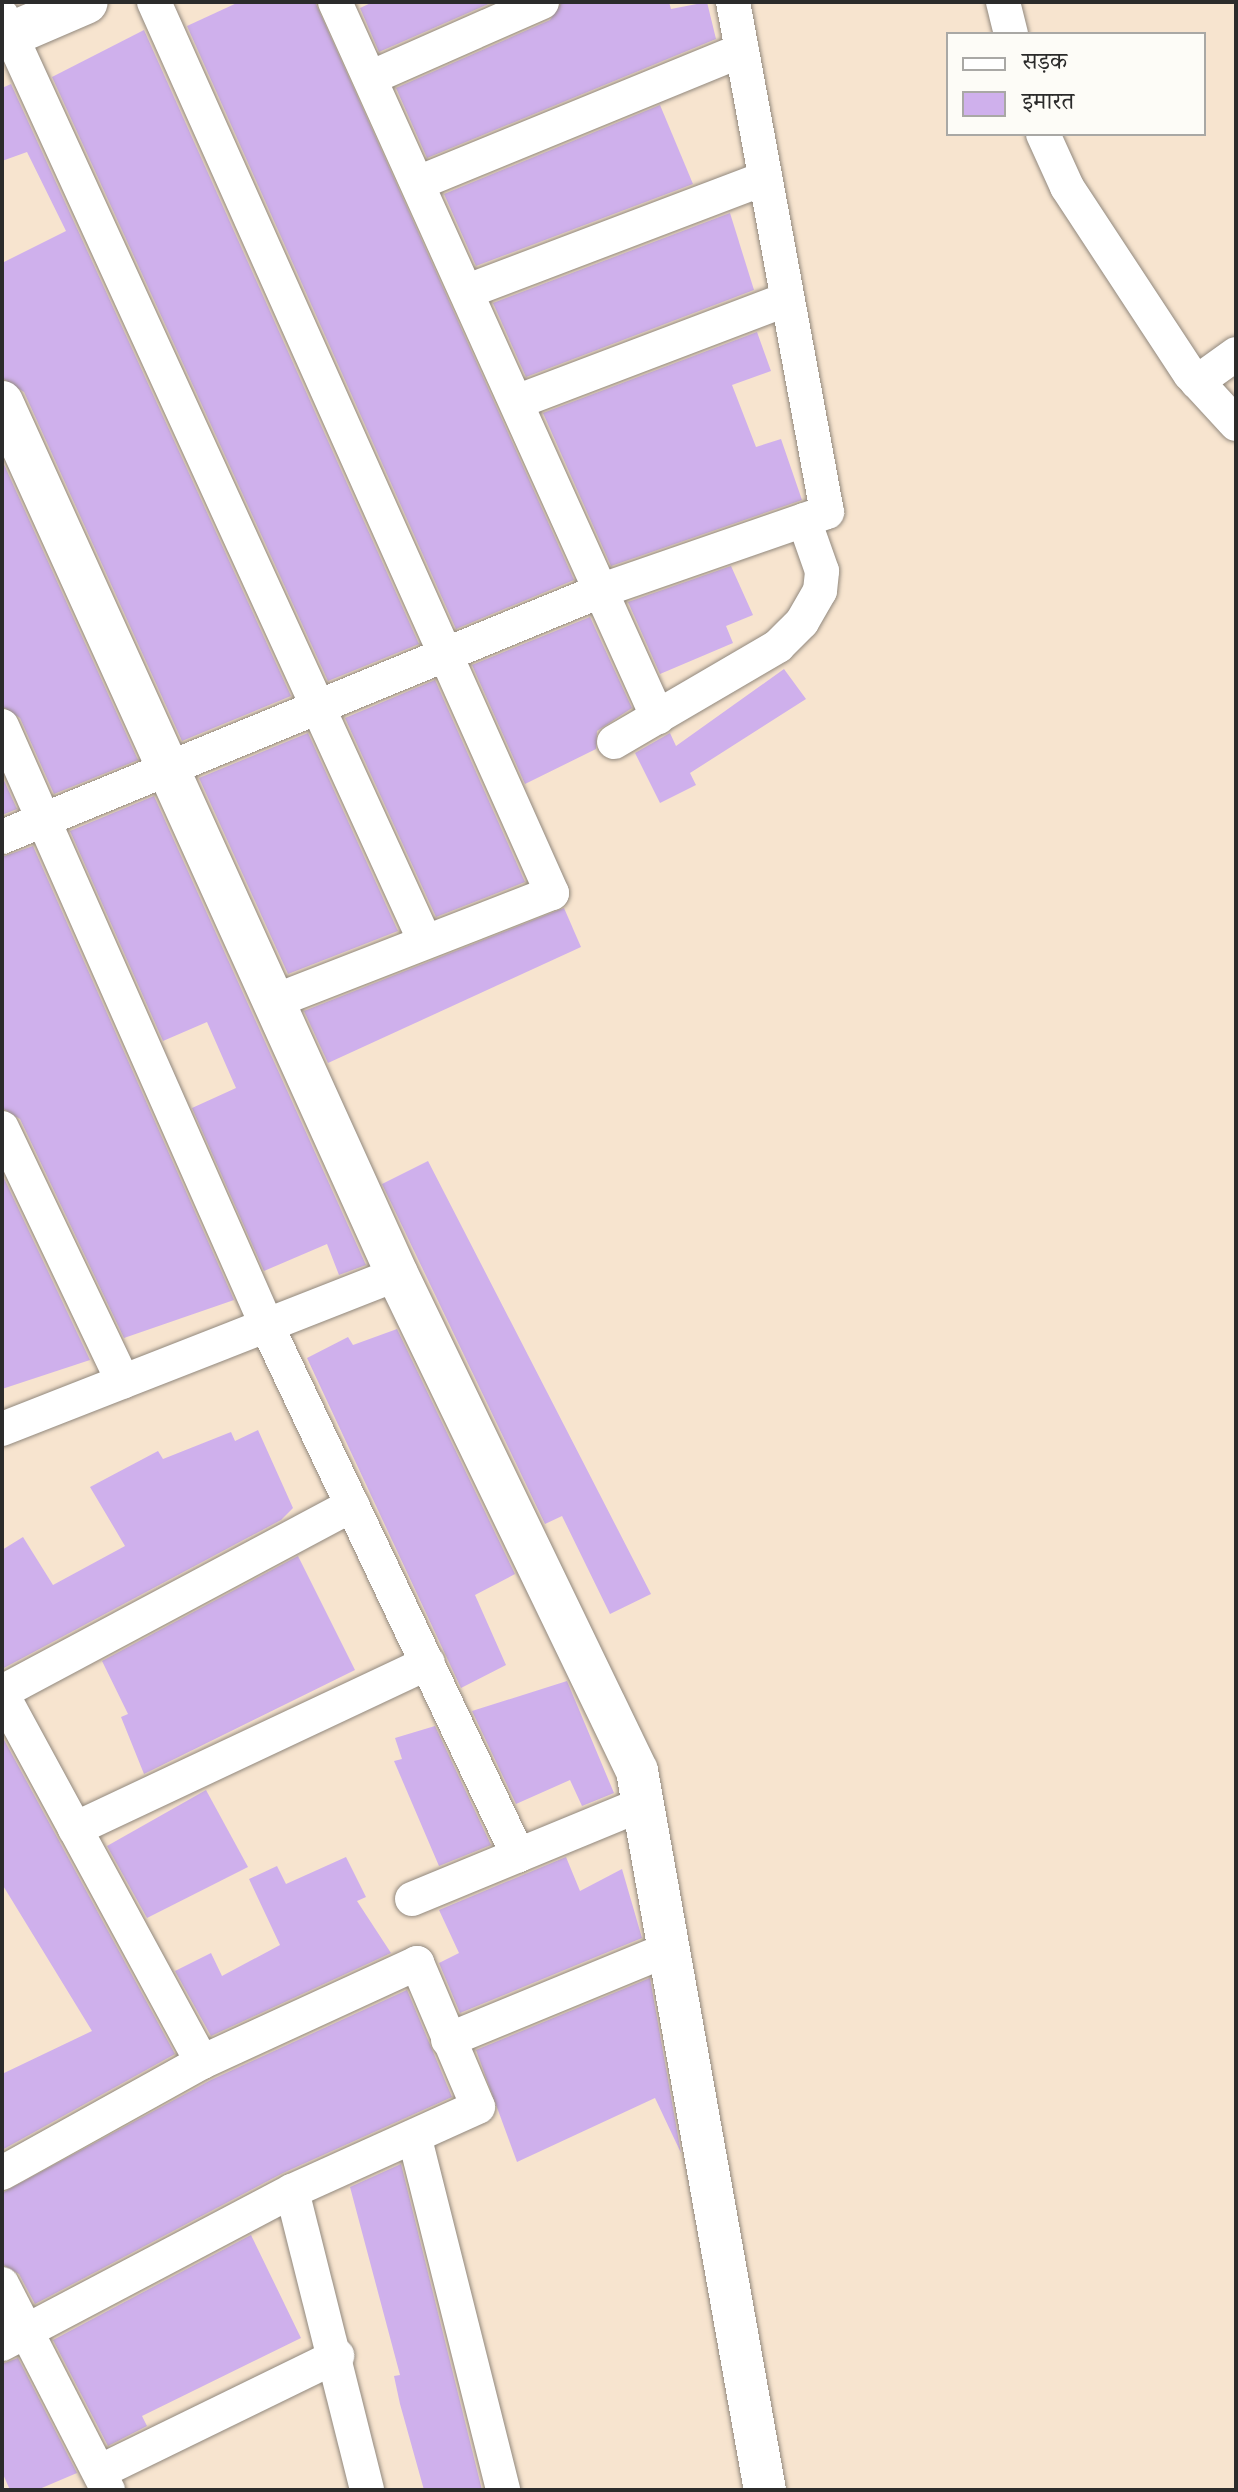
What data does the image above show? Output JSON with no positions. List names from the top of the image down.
{
  "legend": ["सड़क", "इमारत"]
}
